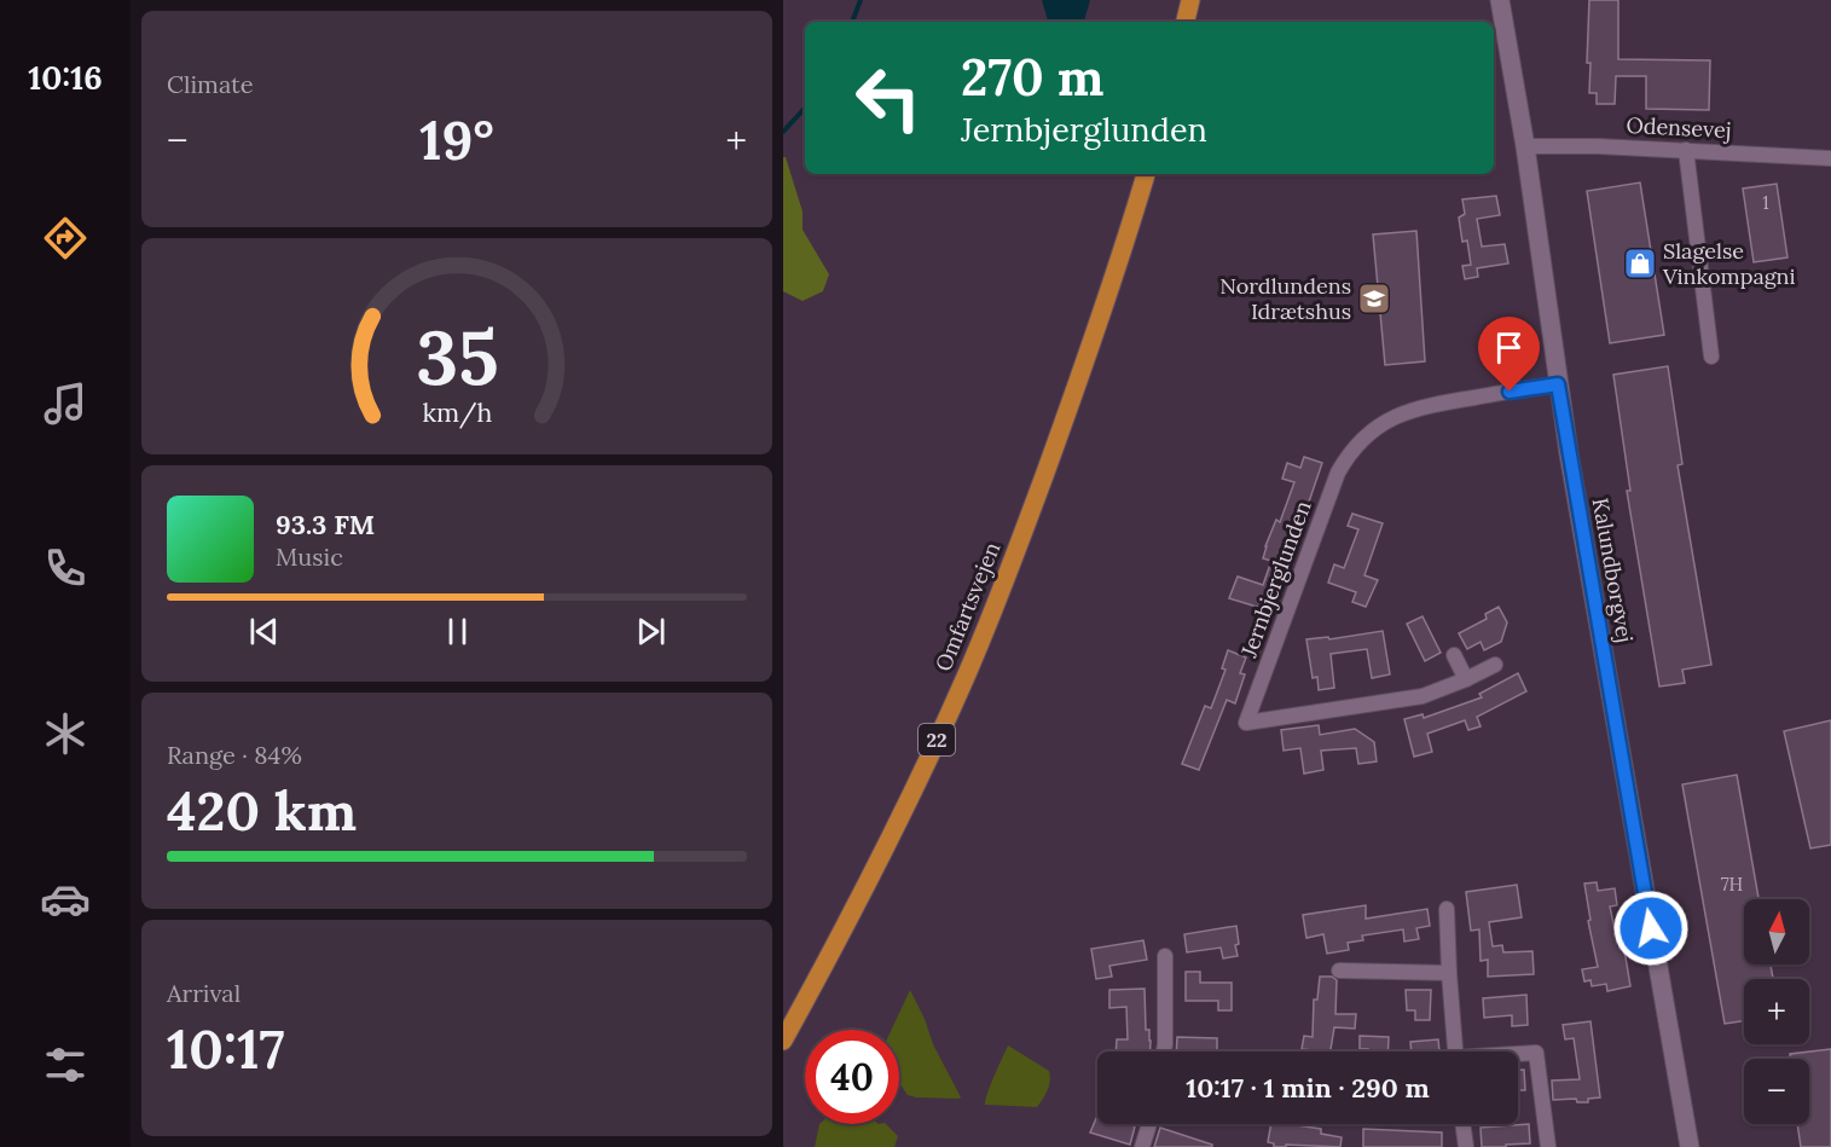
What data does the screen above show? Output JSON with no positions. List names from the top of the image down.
{
  "streets": {
    "main road": ["Omfartsvejen", "22"],
    "street": ["Odensevej", "Kalundborgvej", "Jernbjerglunden"]
  },
  "crossings": [
    ["Odensevej", "Kalundborgvej"],
    ["Kalundborgvej", "Jernbjerglunden"]
  ],
  "places": {
    "shop": ["Slagelse Vinkompagni"],
    "school or university": ["Nordlundens Idrætshus"]
  },
  "house_numbers": ["1", "7H"],
  "north": "top",
  "page": {
    "tabs": "10:16",
    "tile": [
      "Climate",
      ["Range · 84%", "420 km"],
      ["Arrival", "10:17"]
    ],
    "turn": ["270 m", "Jernbjerglunden"],
    "heat": ["−", "19°", "+"],
    "song": ["93.3 FM", "Music"],
    "map_buttons": ["+", "−"],
    "limit": "40",
    "trip": "10:17 · 1 min · 290 m",
    "gauge": ["35", "km/h"]
  }
}
